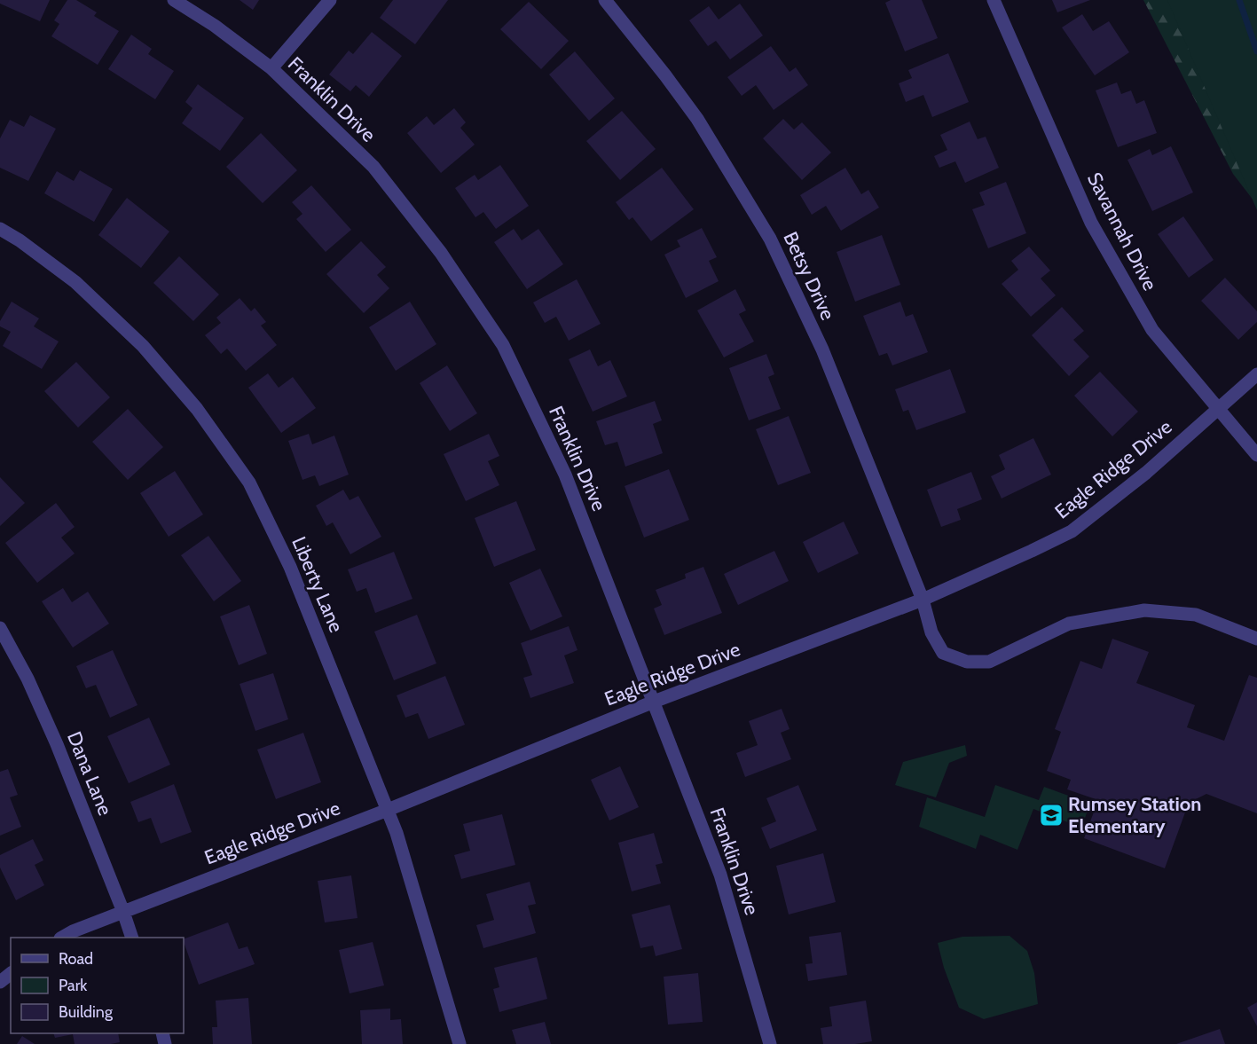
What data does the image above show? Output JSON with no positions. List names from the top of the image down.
{
  "streets": {
    "street": [
      "Franklin Drive",
      "Savannah Drive",
      "Betsy Drive",
      "Eagle Ridge Drive",
      "Liberty Lane",
      "Dana Lane"
    ]
  },
  "crossings": [
    ["Franklin Drive", "Eagle Ridge Drive"],
    ["Savannah Drive", "Eagle Ridge Drive"],
    ["Betsy Drive", "Eagle Ridge Drive"],
    ["Eagle Ridge Drive", "Liberty Lane"],
    ["Eagle Ridge Drive", "Dana Lane"]
  ],
  "places": {
    "school or university": ["Rumsey Station Elementary"]
  },
  "legend": ["Road", "Park", "Building"]
}
